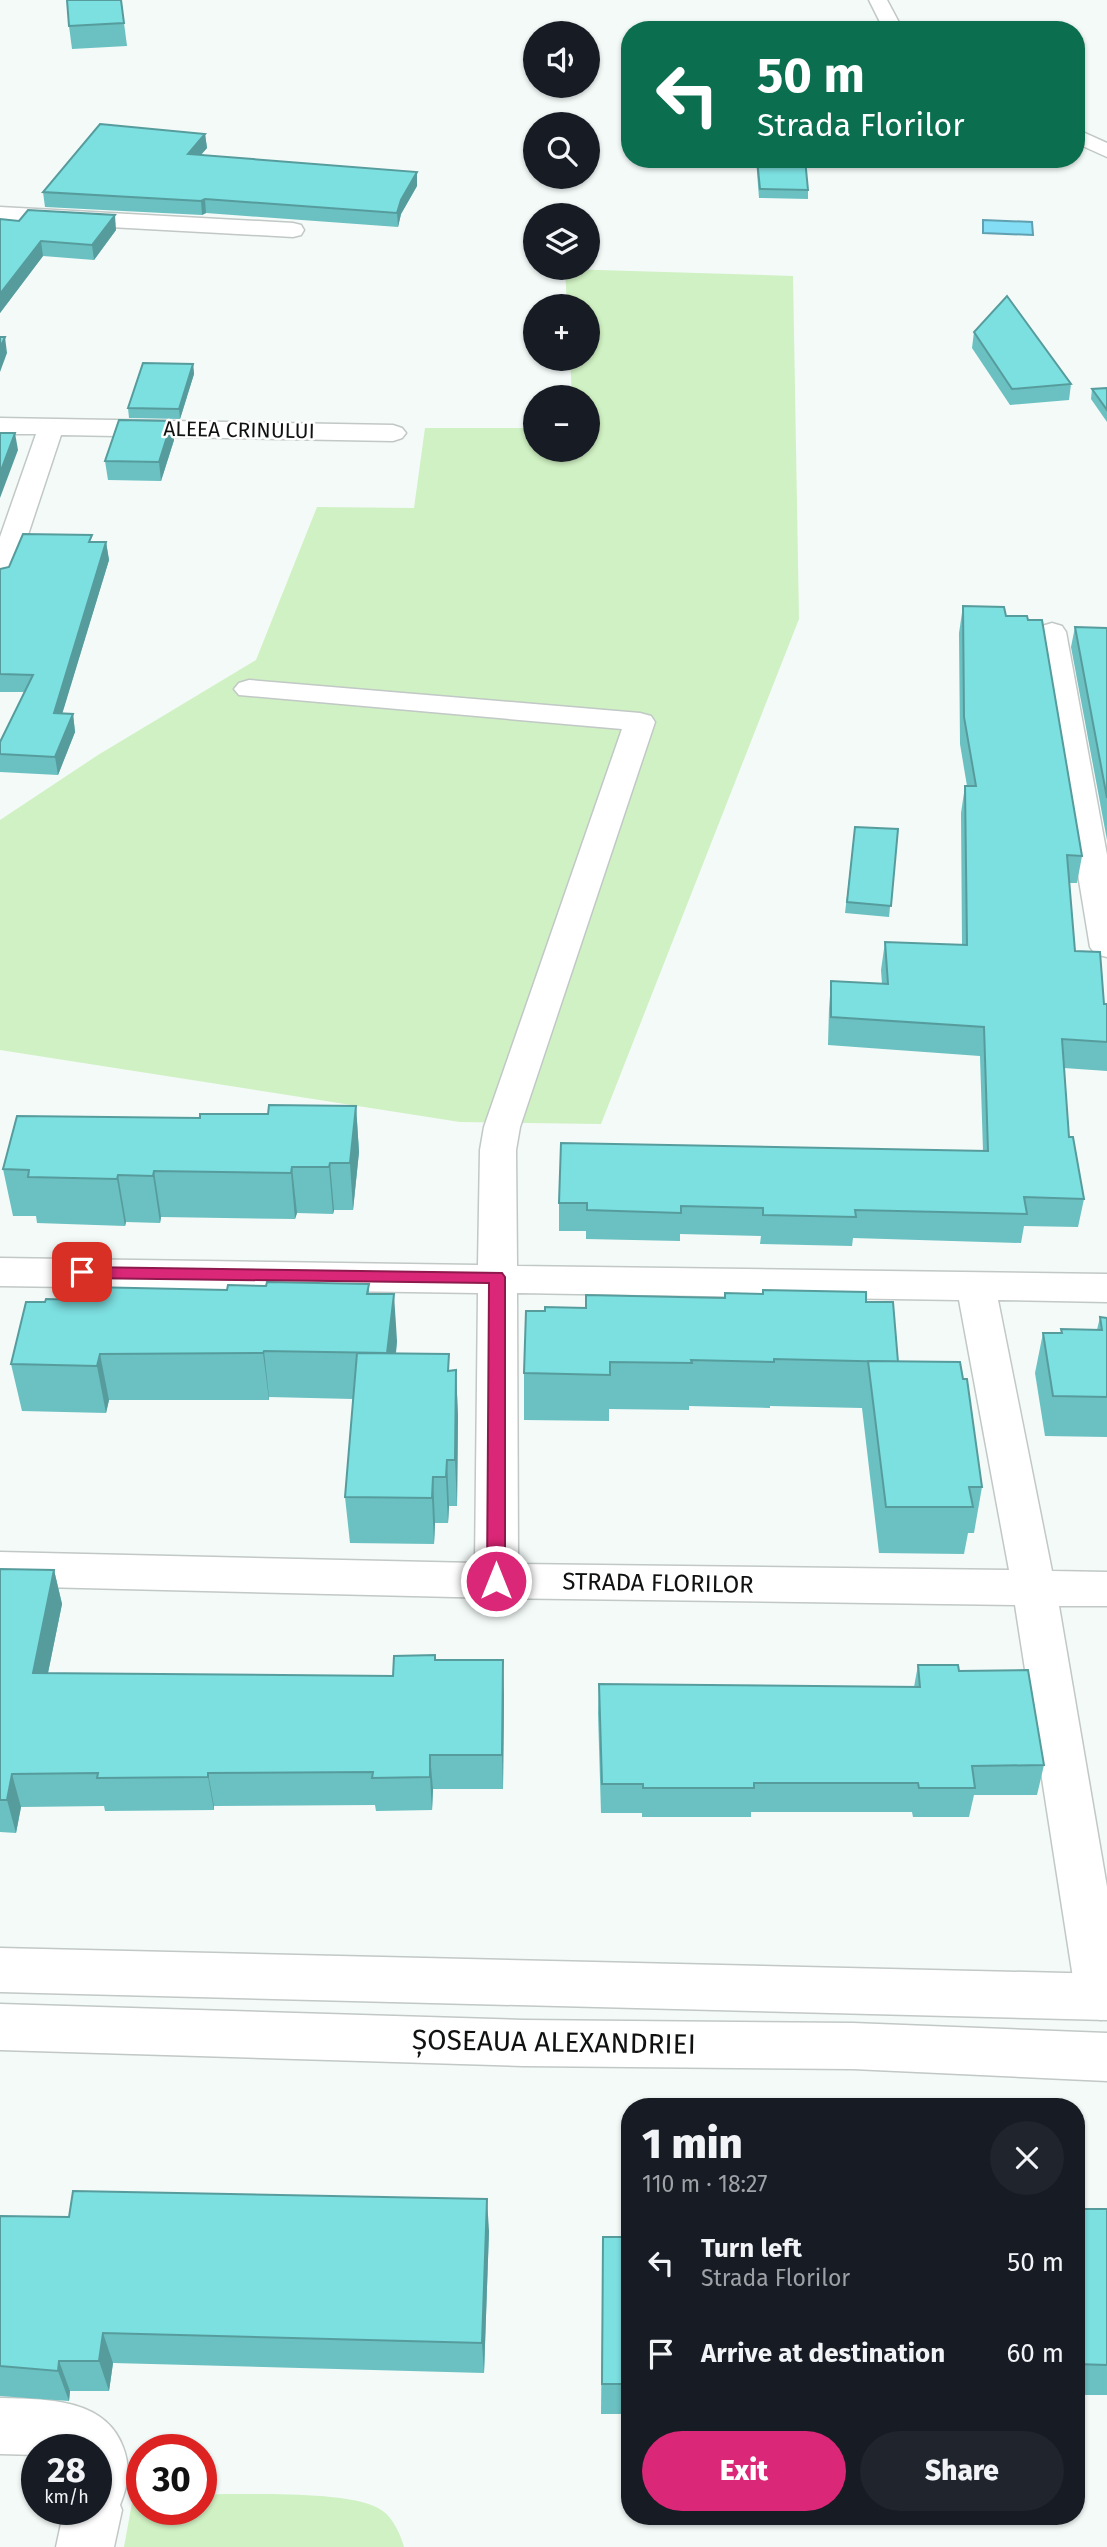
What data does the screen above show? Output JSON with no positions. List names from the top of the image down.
{
  "streets": {
    "main road": ["ALEEA CRINULUI", "STRADA FLORILOR", "ȘOSEAUA ALEXANDRIEI"]
  },
  "page": {
    "map_buttons": ["+", "−"],
    "turn": ["50 m", "Strada Florilor"],
    "heading": ["1 min", "110 m · 18:27"],
    "list": [
      {
        "name": "Turn left",
        "note": "Strada Florilor",
        "value": "50 m"
      },
      {
        "name": "Arrive at destination",
        "value": "60 m"
      }
    ],
    "buttons": ["Exit", "Share"],
    "speed": "28 km/h",
    "limit": "30"
  }
}
